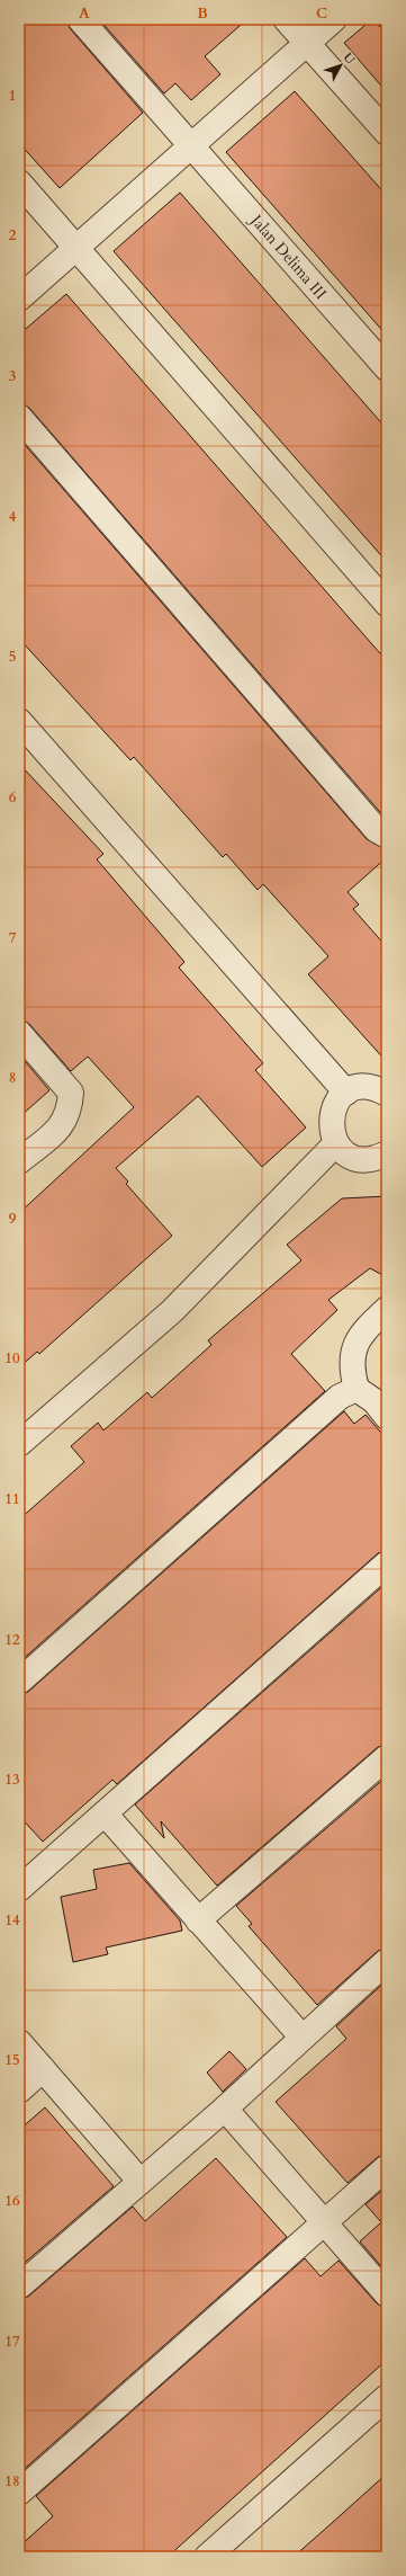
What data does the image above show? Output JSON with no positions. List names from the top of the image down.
{
  "streets": {
    "street": ["Jalan Delima III"]
  },
  "north": "top right",
  "grid": {
    "columns": ["A", "B", "C"],
    "rows": [
      "1",
      "2",
      "3",
      "4",
      "5",
      "6",
      "7",
      "8",
      "9",
      "10",
      "11",
      "12",
      "13",
      "14",
      "15",
      "16",
      "17",
      "18"
    ]
  }
}
